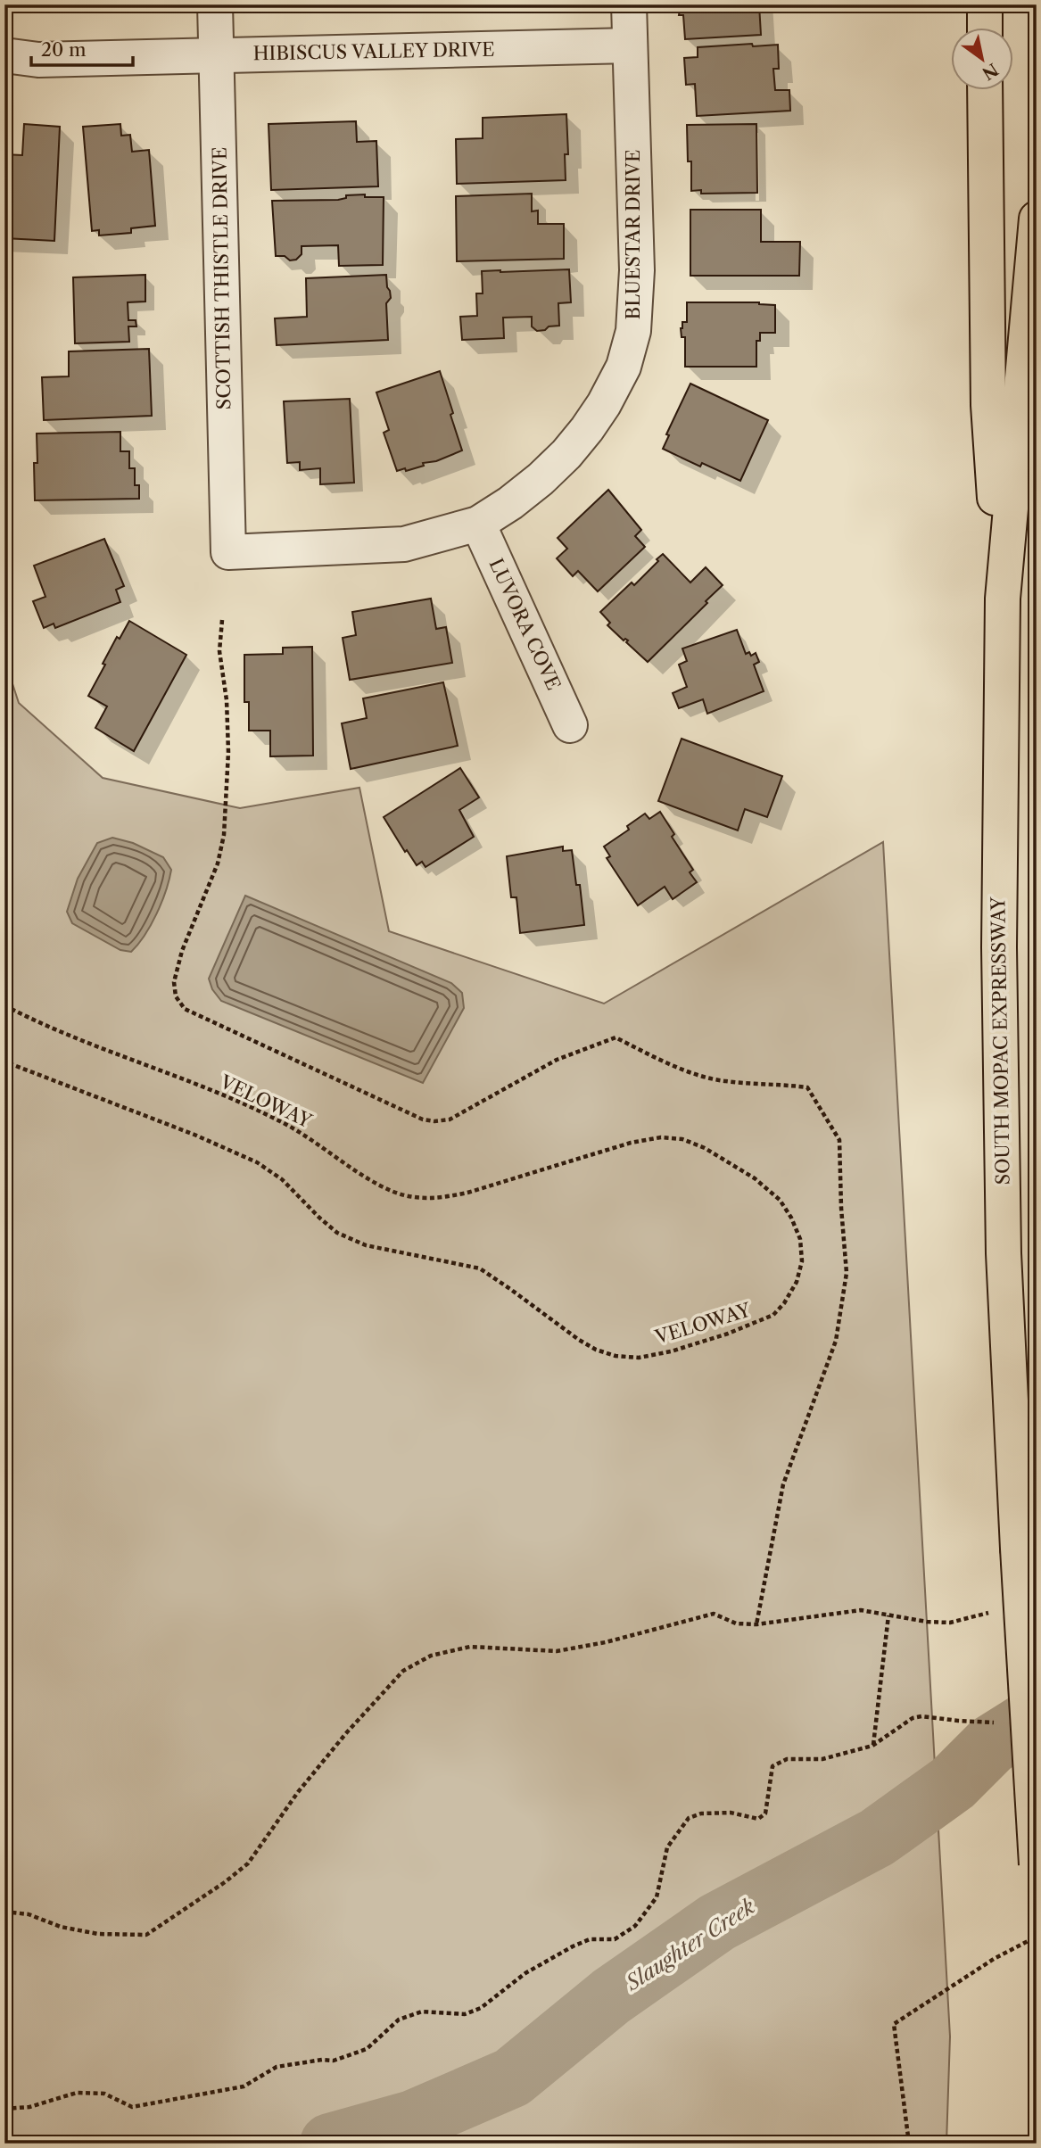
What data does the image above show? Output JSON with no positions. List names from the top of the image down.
{
  "streets": {
    "highway": ["SOUTH MOPAC EXPRESSWAY"],
    "street": [
      "HIBISCUS VALLEY DRIVE",
      "BLUESTAR DRIVE",
      "SCOTTISH THISTLE DRIVE",
      "LUVORA COVE"
    ],
    "path": ["VELOWAY"]
  },
  "crossings": [
    ["HIBISCUS VALLEY DRIVE", "BLUESTAR DRIVE"],
    ["HIBISCUS VALLEY DRIVE", "SCOTTISH THISTLE DRIVE"],
    ["BLUESTAR DRIVE", "SCOTTISH THISTLE DRIVE"],
    ["BLUESTAR DRIVE", "LUVORA COVE"]
  ],
  "water": ["Slaughter Creek"],
  "scale_bar": "20 m",
  "north": "bottom right"
}
